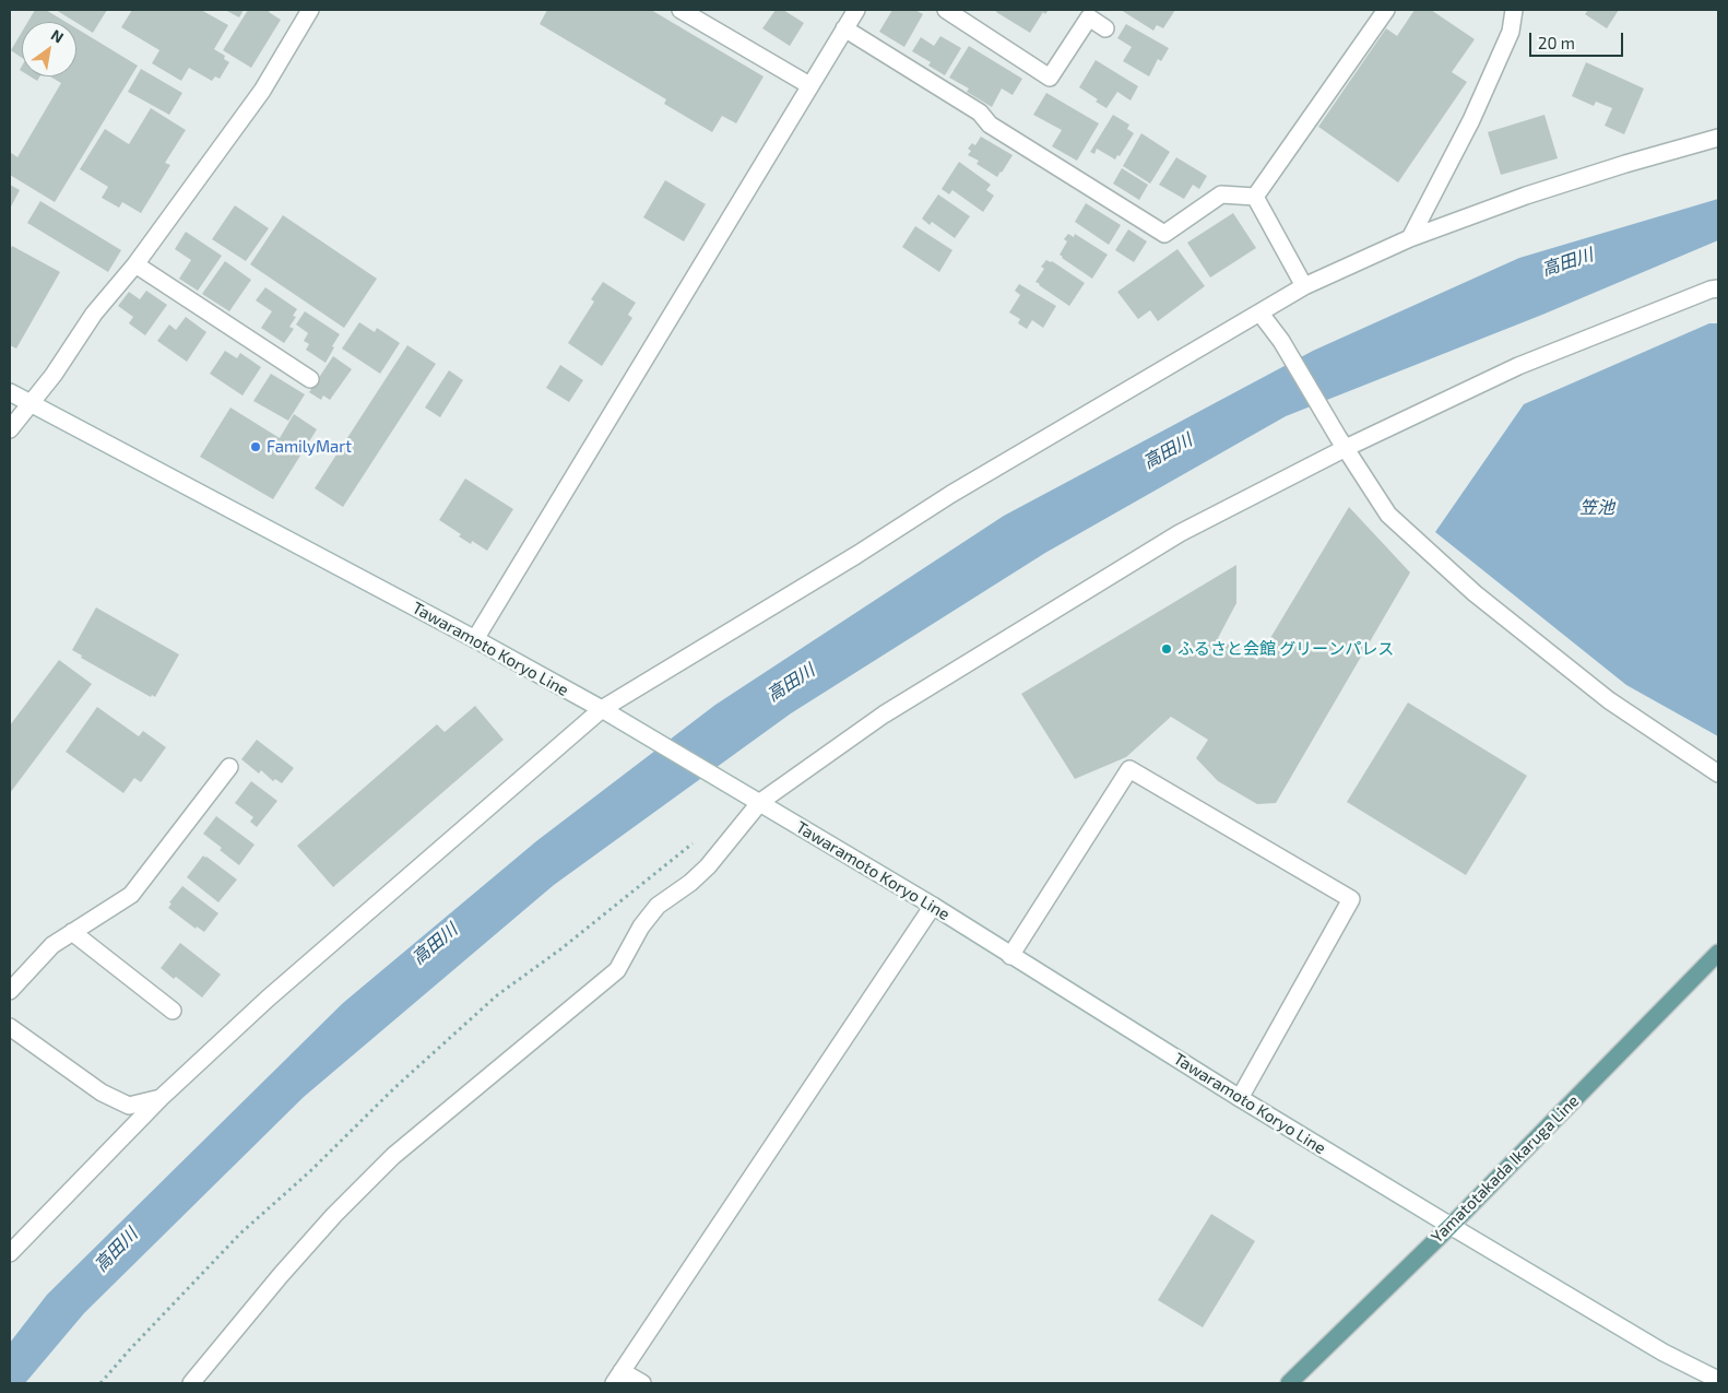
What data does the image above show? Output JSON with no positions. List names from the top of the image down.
{
  "streets": {
    "main road": ["Yamatotakada Ikaruga Line"],
    "street": ["Tawaramoto Koryo Line"]
  },
  "crossings": [
    ["Tawaramoto Koryo Line", "Yamatotakada Ikaruga Line"]
  ],
  "water": ["高田川", "笠池"],
  "places": ["FamilyMart", "ふるさと会館 グリーンパレス"],
  "scale_bar": "20 m",
  "north": "top right"
}
